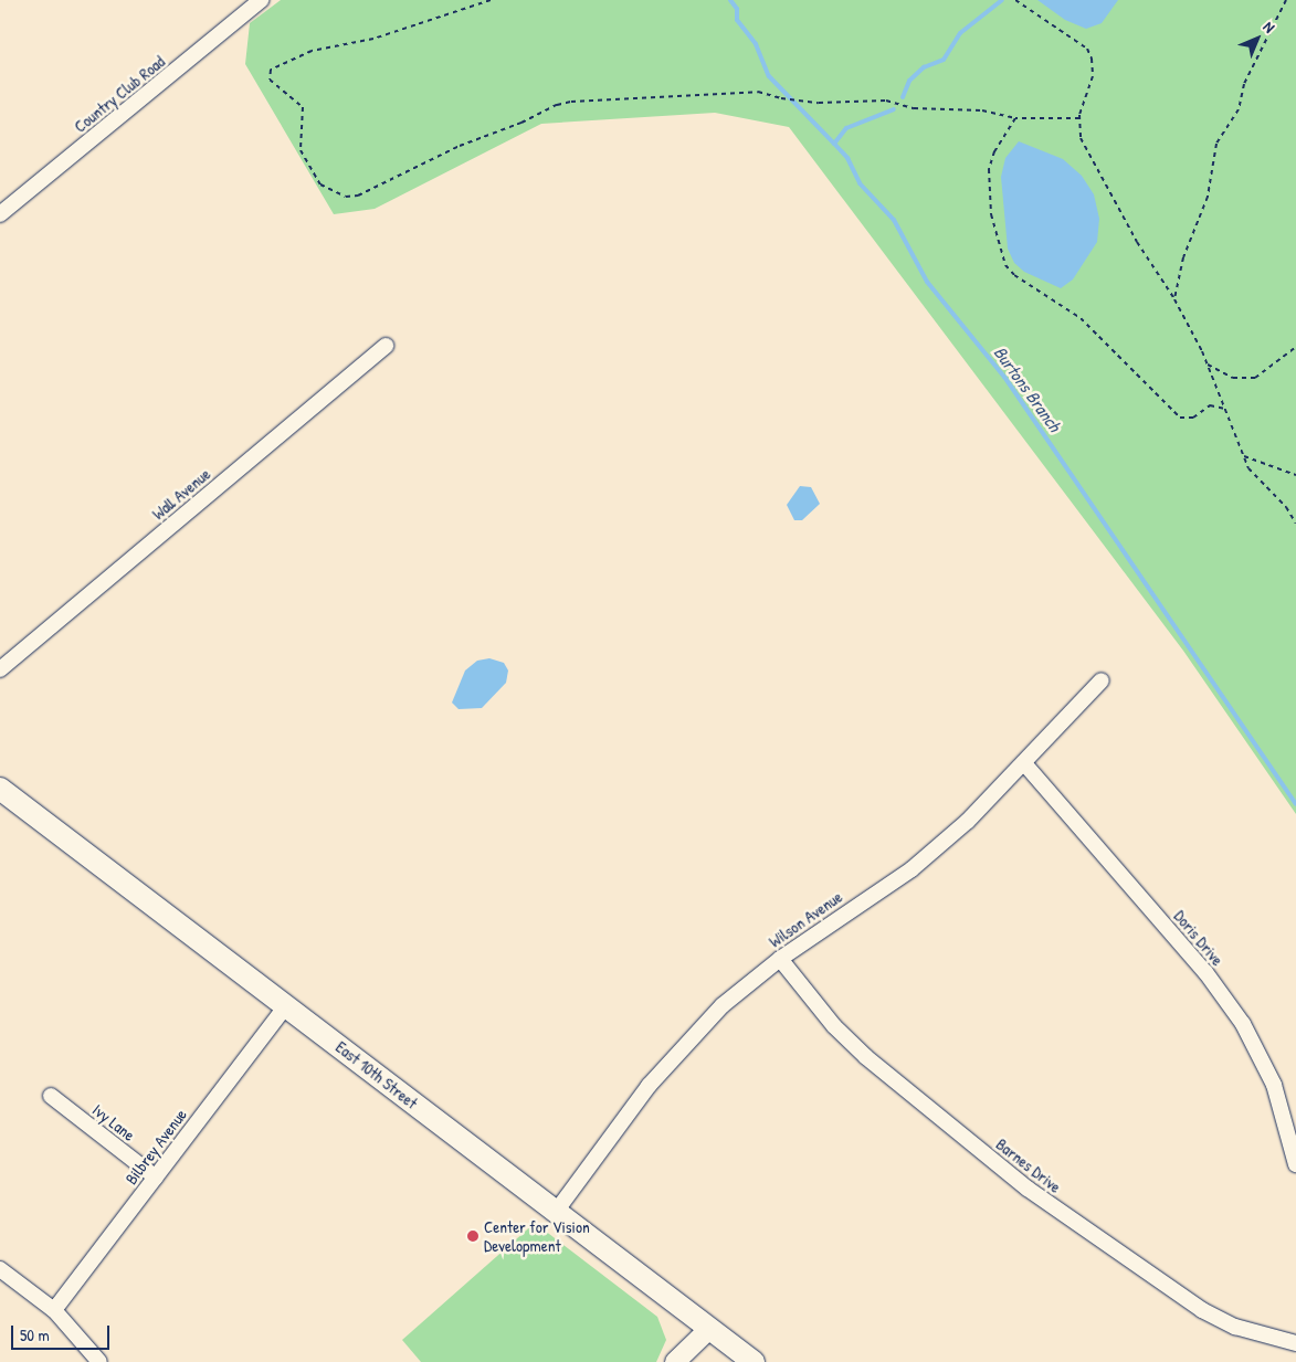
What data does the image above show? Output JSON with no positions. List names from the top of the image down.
{
  "streets": {
    "main road": ["East 10th Street"],
    "street": [
      "Country Club Road",
      "Wall Avenue",
      "Wilson Avenue",
      "Doris Drive",
      "Ivy Lane",
      "Bilbrey Avenue",
      "Barnes Drive"
    ]
  },
  "crossings": [
    ["Wilson Avenue", "Doris Drive"],
    ["Wilson Avenue", "East 10th Street"],
    ["Wilson Avenue", "Barnes Drive"],
    ["East 10th Street", "Bilbrey Avenue"],
    ["Ivy Lane", "Bilbrey Avenue"]
  ],
  "water": ["Burtons Branch"],
  "places": ["Center for Vision Development"],
  "scale_bar": "50 m",
  "north": "top right"
}
